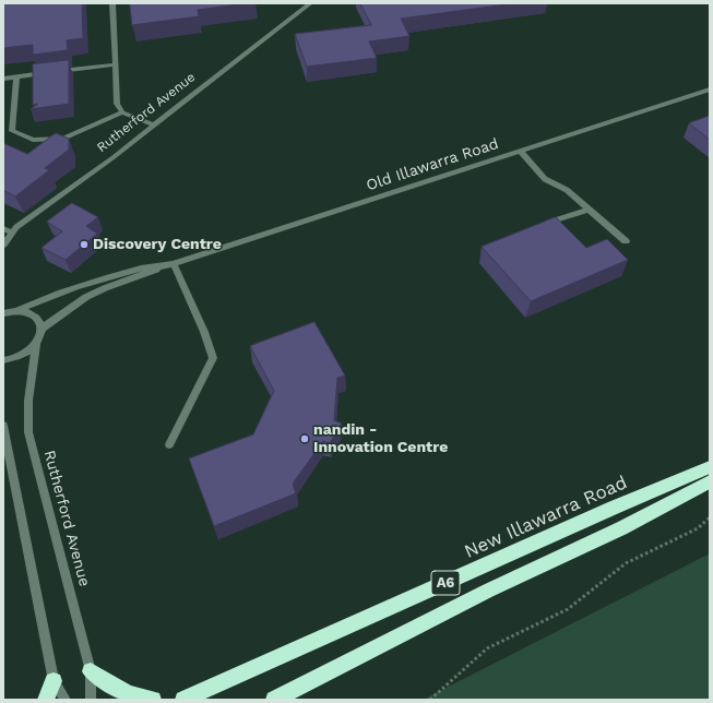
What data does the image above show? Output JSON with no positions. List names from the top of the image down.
{
  "streets": {
    "highway": ["New Illawarra Road", "A6"],
    "street": ["Rutherford Avenue", "Old Illawarra Road"]
  },
  "crossings": [
    ["Rutherford Avenue", "Old Illawarra Road"]
  ],
  "places": ["Discovery Centre", "nandin - Innovation Centre"]
}
